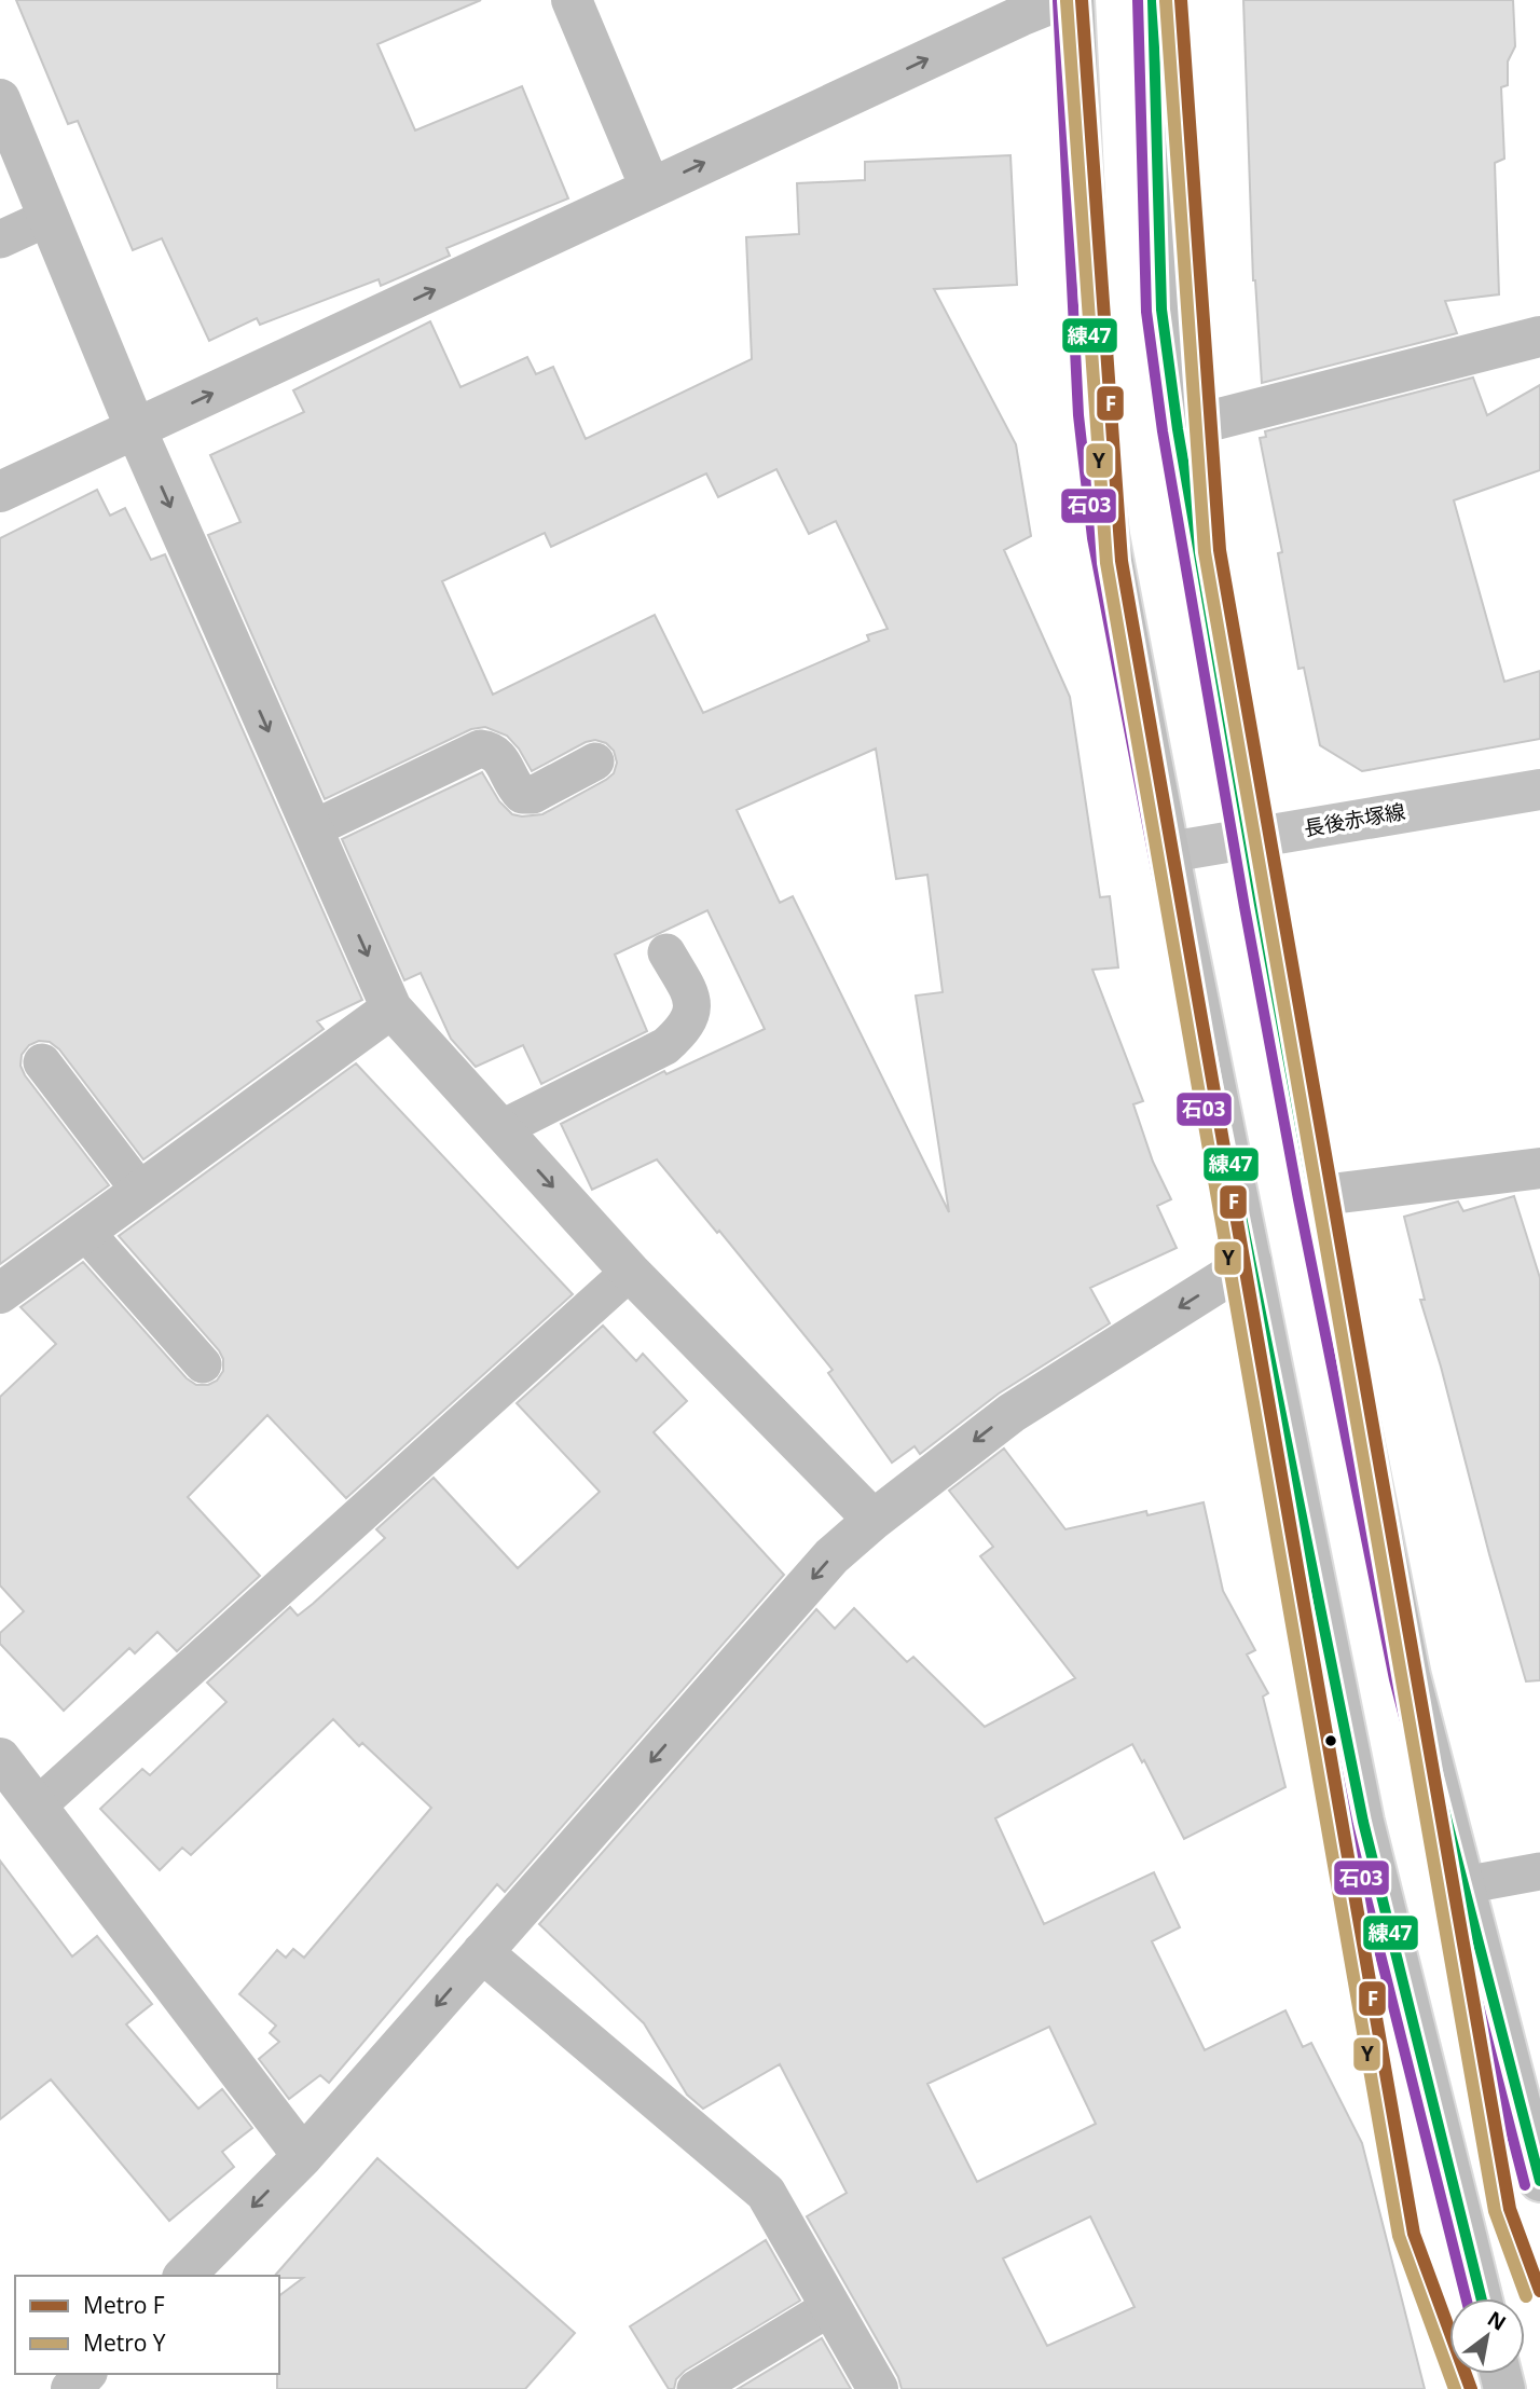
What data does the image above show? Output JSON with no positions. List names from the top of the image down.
{
  "streets": {
    "main road": ["長後赤塚線"]
  },
  "lines": [
    "metro line F",
    "transit line 練47",
    "transit line 石03",
    "metro line Y"
  ],
  "legend": ["Metro F", "Metro Y"],
  "north": "top right"
}
